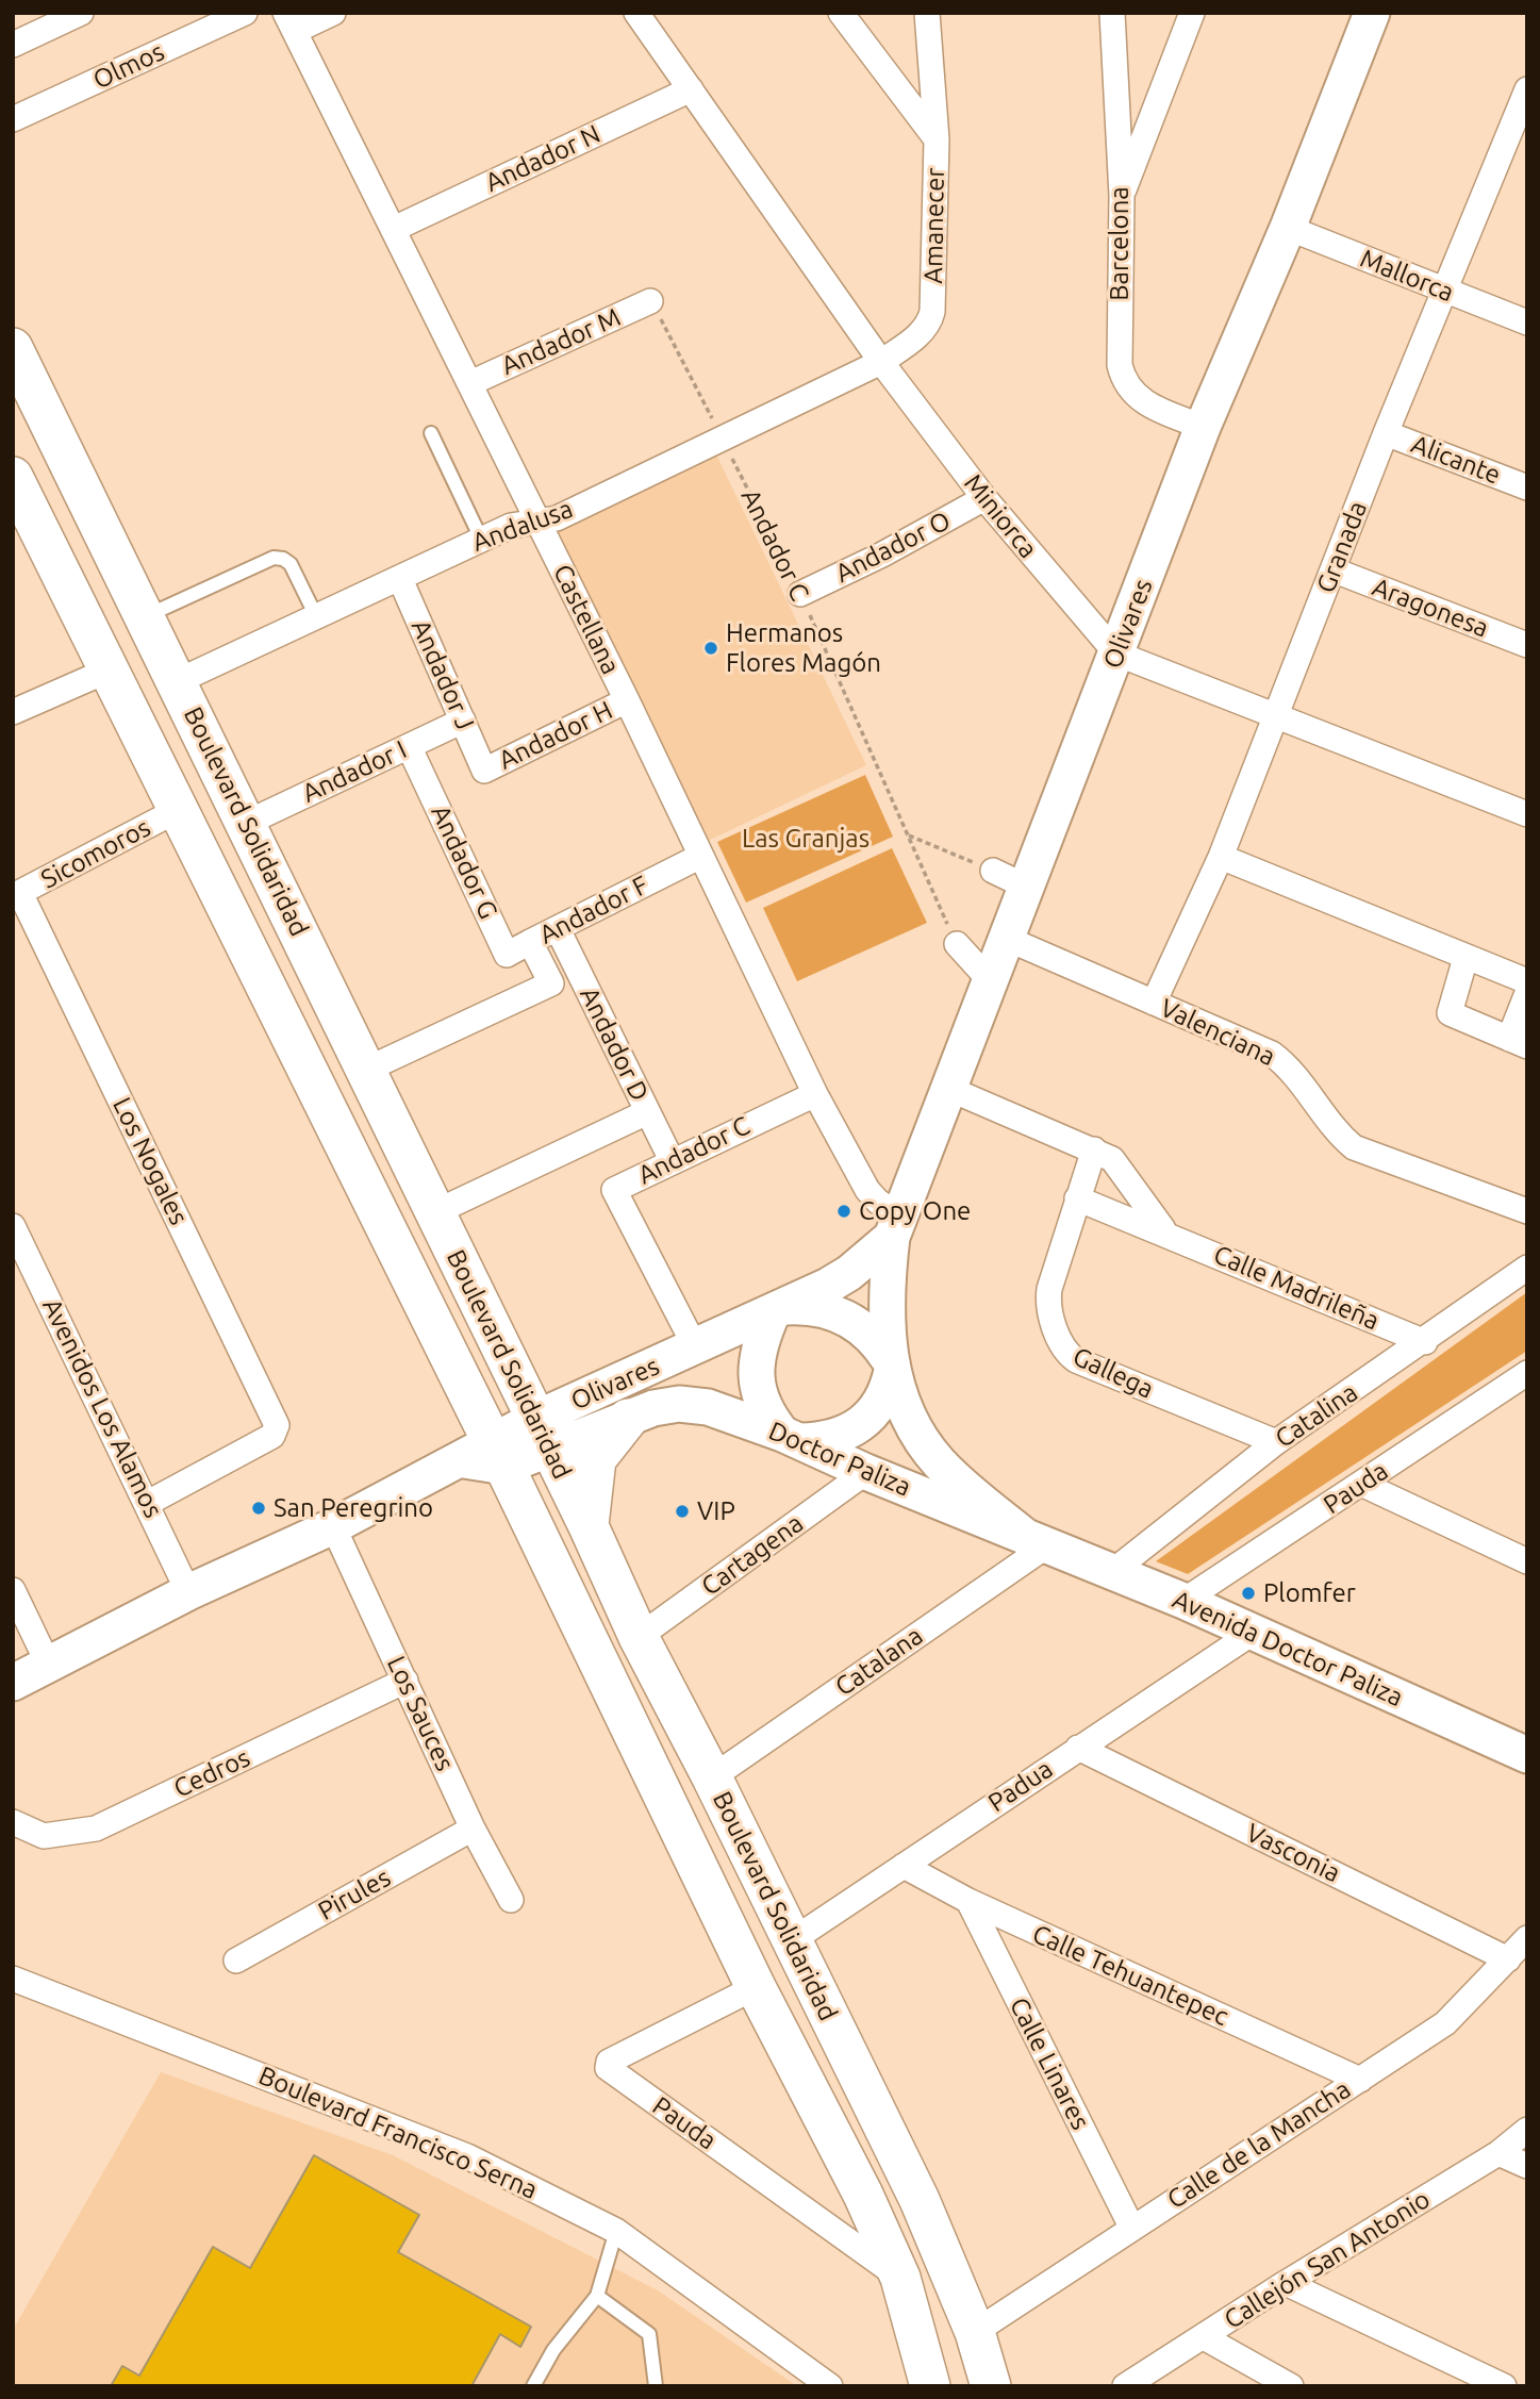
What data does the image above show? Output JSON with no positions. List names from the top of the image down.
{
  "streets": {
    "main road": [
      "Olivares",
      "Boulevard Solidaridad",
      "Doctor Paliza",
      "Avenida Doctor Paliza"
    ],
    "street": [
      "Olmos",
      "Andador N",
      "Amanecer",
      "Barcelona",
      "Mallorca",
      "Andador M",
      "Alicante",
      "Miniorca",
      "Andalusa",
      "Andador C",
      "Andador O",
      "Granada",
      "Aragonesa",
      "Castellana",
      "Andador J",
      "Andador H",
      "Andador I",
      "Sicomoros",
      "Andador G",
      "Andador F",
      "Valenciana",
      "Andador D",
      "Los Nogales",
      "Calle Madrileña",
      "Gallega",
      "Avenidos Los Alamos",
      "Catalina",
      "Pauda",
      "Cartagena",
      "Catalana",
      "Los Sauces",
      "Cedros",
      "Padua",
      "Vasconia",
      "Pirules",
      "Calle Tehuantepec",
      "Calle Linares",
      "Boulevard Francisco Serna",
      "Calle de la Mancha",
      "Callejón San Antonio"
    ]
  },
  "crossings": [
    ["Andador N", "Miniorca"],
    ["Andador N", "Castellana"],
    ["Amanecer", "Andalusa"],
    ["Barcelona", "Olivares"],
    ["Mallorca", "Granada"],
    ["Mallorca", "Olivares"],
    ["Andador M", "Andador C"],
    ["Andador M", "Castellana"],
    ["Alicante", "Granada"],
    ["Miniorca", "Andalusa"],
    ["Miniorca", "Andador O"],
    ["Miniorca", "Granada"],
    ["Miniorca", "Olivares"],
    ["Andalusa", "Andador C"],
    ["Andalusa", "Castellana"],
    ["Andalusa", "Andador J"],
    ["Andalusa", "Boulevard Solidaridad"],
    ["Andador C", "Andador O"],
    ["Andador C", "Castellana"],
    ["Andador C", "Olivares"],
    ["Andador C", "Andador D"],
    ["Granada", "Aragonesa"],
    ["Granada", "Valenciana"],
    ["Castellana", "Olivares"],
    ["Castellana", "Andador H"],
    ["Castellana", "Andador F"],
    ["Olivares", "Boulevard Solidaridad"],
    ["Olivares", "Valenciana"],
    ["Olivares", "Avenidos Los Alamos"],
    ["Olivares", "Doctor Paliza"],
    ["Olivares", "Avenida Doctor Paliza"],
    ["Olivares", "Catalana"],
    ["Olivares", "Los Sauces"],
    ["Andador J", "Andador H"],
    ["Andador J", "Andador I"],
    ["Andador I", "Boulevard Solidaridad"],
    ["Andador I", "Andador G"],
    ["Boulevard Solidaridad", "Sicomoros"],
    ["Boulevard Solidaridad", "Andador F"],
    ["Boulevard Solidaridad", "Doctor Paliza"],
    ["Boulevard Solidaridad", "Pauda"],
    ["Boulevard Solidaridad", "Cartagena"],
    ["Boulevard Solidaridad", "Catalana"],
    ["Boulevard Solidaridad", "Padua"],
    ["Boulevard Solidaridad", "Calle de la Mancha"],
    ["Sicomoros", "Los Nogales"],
    ["Andador G", "Andador F"],
    ["Andador F", "Andador D"],
    ["Los Nogales", "Avenidos Los Alamos"],
    ["Calle Madrileña", "Gallega"],
    ["Calle Madrileña", "Catalina"],
    ["Gallega", "Catalina"],
    ["Catalina", "Avenida Doctor Paliza"],
    ["Doctor Paliza", "Cartagena"],
    ["Doctor Paliza", "Avenida Doctor Paliza"],
    ["Doctor Paliza", "Catalana"],
    ["Pauda", "Avenida Doctor Paliza"],
    ["Avenida Doctor Paliza", "Catalana"],
    ["Avenida Doctor Paliza", "Padua"],
    ["Los Sauces", "Cedros"],
    ["Los Sauces", "Pirules"],
    ["Padua", "Vasconia"],
    ["Padua", "Calle Tehuantepec"],
    ["Vasconia", "Calle de la Mancha"],
    ["Calle Tehuantepec", "Calle Linares"],
    ["Calle Tehuantepec", "Calle de la Mancha"],
    ["Calle Linares", "Calle de la Mancha"]
  ],
  "parks": ["Las Granjas"],
  "places": [
    "Hermanos Flores Magón",
    "Copy One",
    "San Peregrino",
    "VIP",
    "Plomfer"
  ]
}
